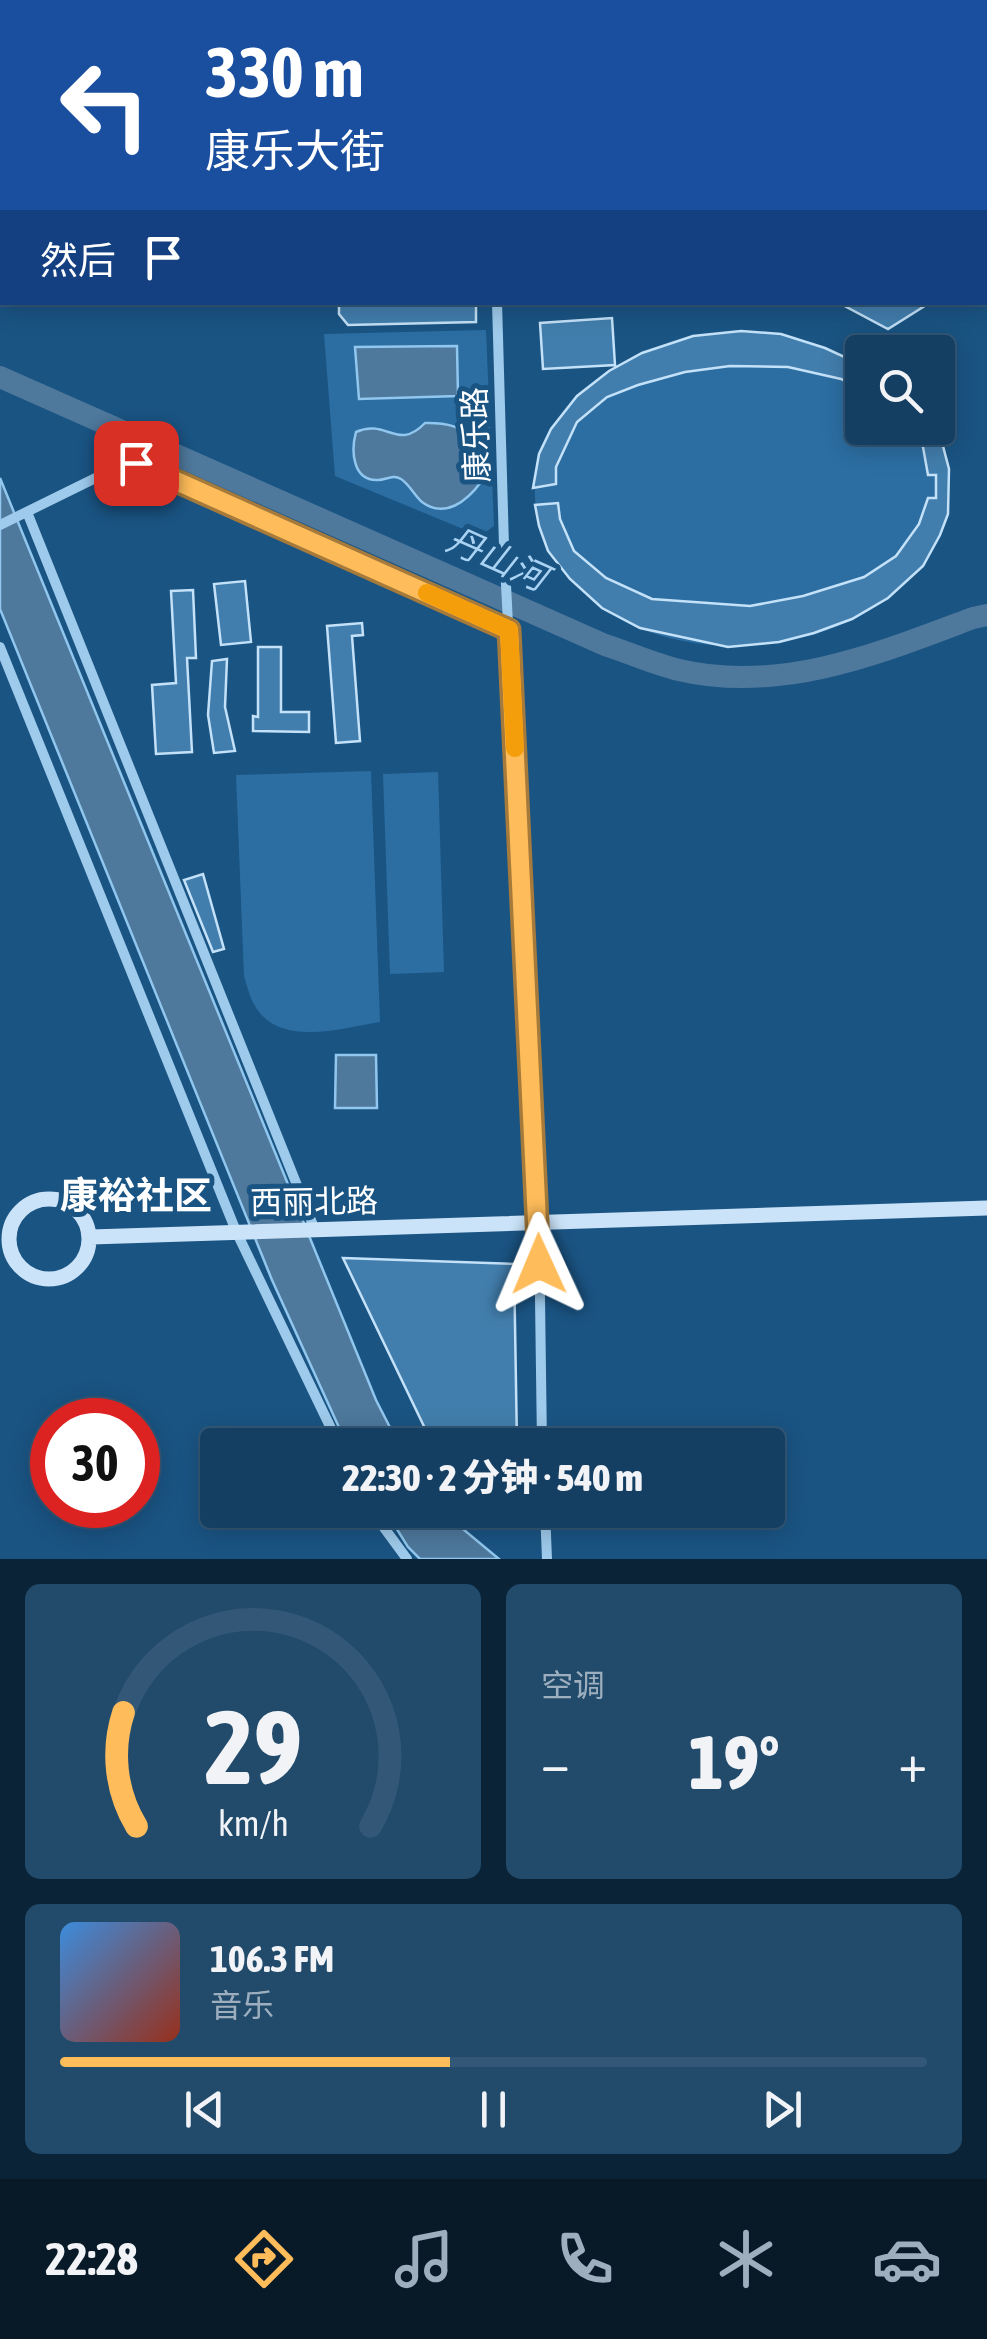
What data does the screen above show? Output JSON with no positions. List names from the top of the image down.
{
  "streets": {
    "street": ["康乐路", "西丽北路"]
  },
  "crossings": [
    ["康乐路", "西丽北路"]
  ],
  "districts": ["康裕社区"],
  "water": ["丹山河"],
  "page": {
    "turn": ["330 m", "康乐大街"],
    "then": "然后",
    "limit": "30",
    "trip": "22:30 · 2 分钟 · 540 m",
    "tile": "空调",
    "heat": ["−", "19°", "+"],
    "song": ["106.3 FM", "音乐"],
    "tabs": "22:28",
    "gauge": ["29", "km/h"]
  }
}
